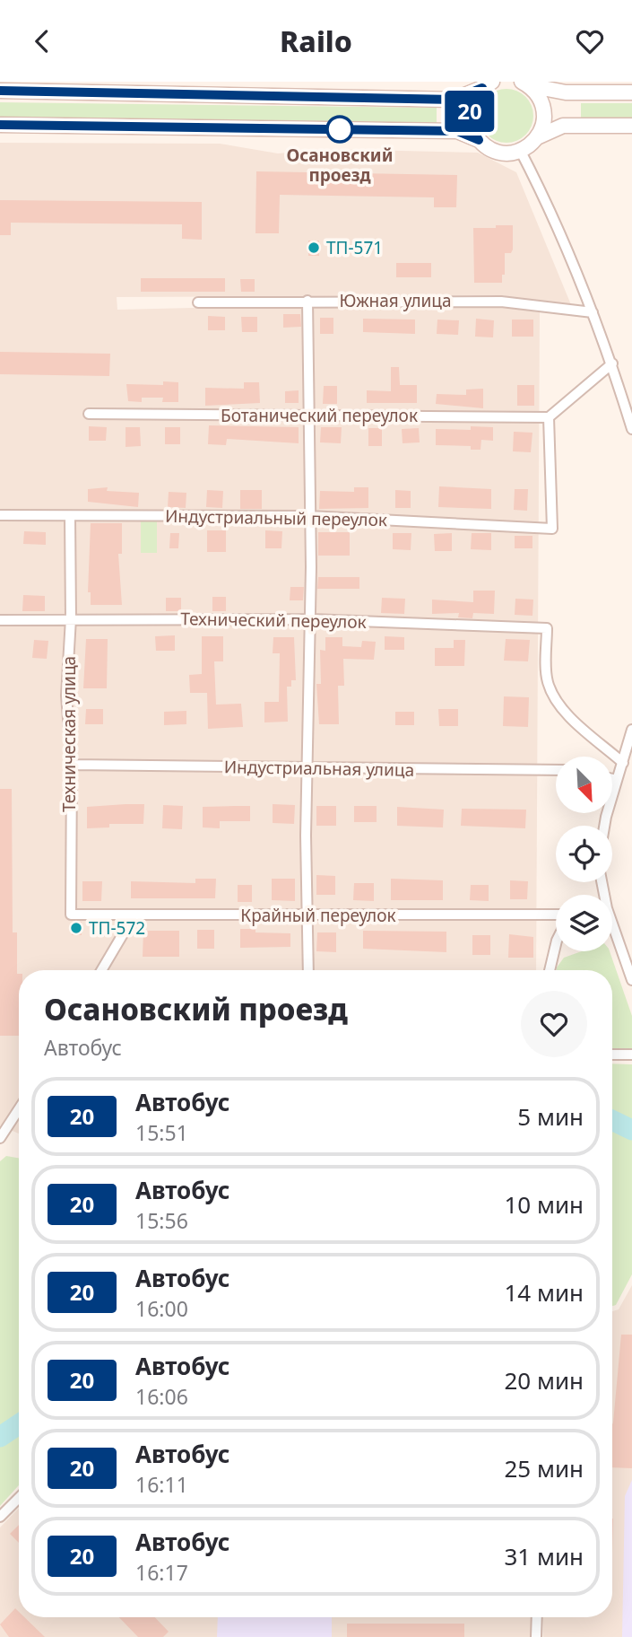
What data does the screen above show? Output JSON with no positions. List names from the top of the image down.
{
  "streets": {
    "street": [
      "Южная улица",
      "Ботанический переулок",
      "Индустриальный переулок",
      "Технический переулок",
      "Техническая улица",
      "Индустриальная улица",
      "Крайный переулок"
    ]
  },
  "crossings": [
    ["Ботанический переулок", "Индустриальный переулок"],
    ["Индустриальный переулок", "Техническая улица"],
    ["Технический переулок", "Техническая улица"],
    ["Техническая улица", "Индустриальная улица"],
    ["Техническая улица", "Крайный переулок"]
  ],
  "places": ["Осановский проезд", "ТП-571", "ТП-572"],
  "lines": ["bus line 20"],
  "north": "bottom right",
  "page": {
    "header": "Railo",
    "on_map": "20",
    "heading": ["Осановский проезд", "Автобус"],
    "list": [
      {
        "mark": "20",
        "name": "Автобус",
        "note": "15:51",
        "value": "5 мин"
      },
      {
        "mark": "20",
        "name": "Автобус",
        "note": "15:56",
        "value": "10 мин"
      },
      {
        "mark": "20",
        "name": "Автобус",
        "note": "16:00",
        "value": "14 мин"
      },
      {
        "mark": "20",
        "name": "Автобус",
        "note": "16:06",
        "value": "20 мин"
      },
      {
        "mark": "20",
        "name": "Автобус",
        "note": "16:11",
        "value": "25 мин"
      },
      {
        "mark": "20",
        "name": "Автобус",
        "note": "16:17",
        "value": "31 мин"
      }
    ]
  }
}
